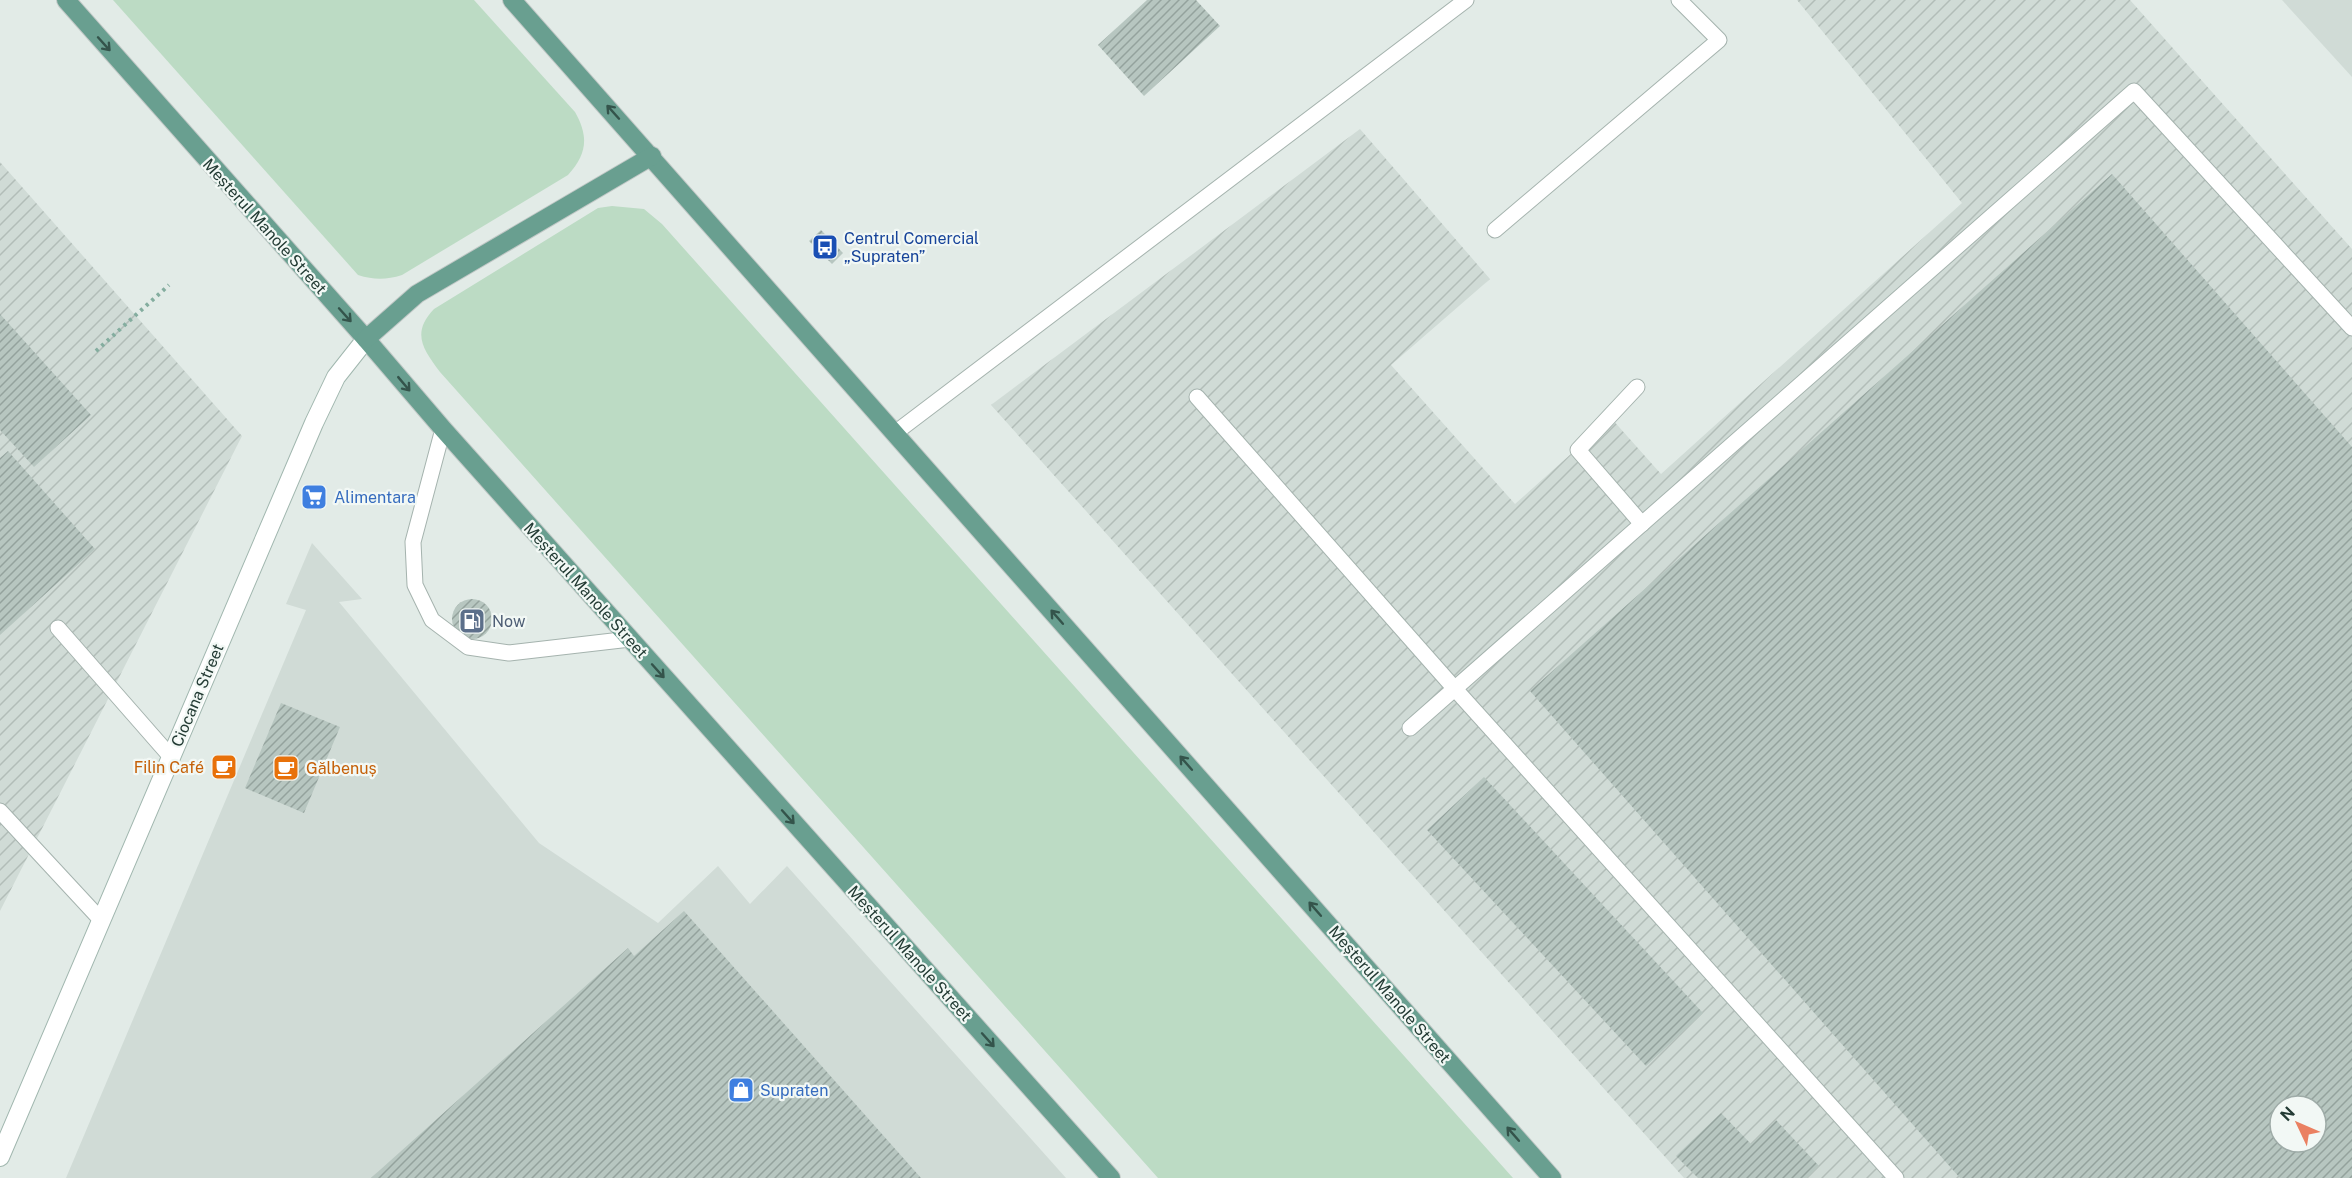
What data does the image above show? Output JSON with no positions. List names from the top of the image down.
{
  "streets": {
    "main road": ["Meșterul Manole Street"],
    "street": ["Ciocana Street"]
  },
  "crossings": [
    ["Meșterul Manole Street", "Ciocana Street"]
  ],
  "places": {
    "bus stop": ["Centrul Comercial „Supraten”"],
    "supermarket": ["Alimentara"],
    "fuel station": ["Now"],
    "cafe": ["Filin Café", "Gălbenuș"],
    "shop": ["Supraten"]
  },
  "north": "top left"
}
